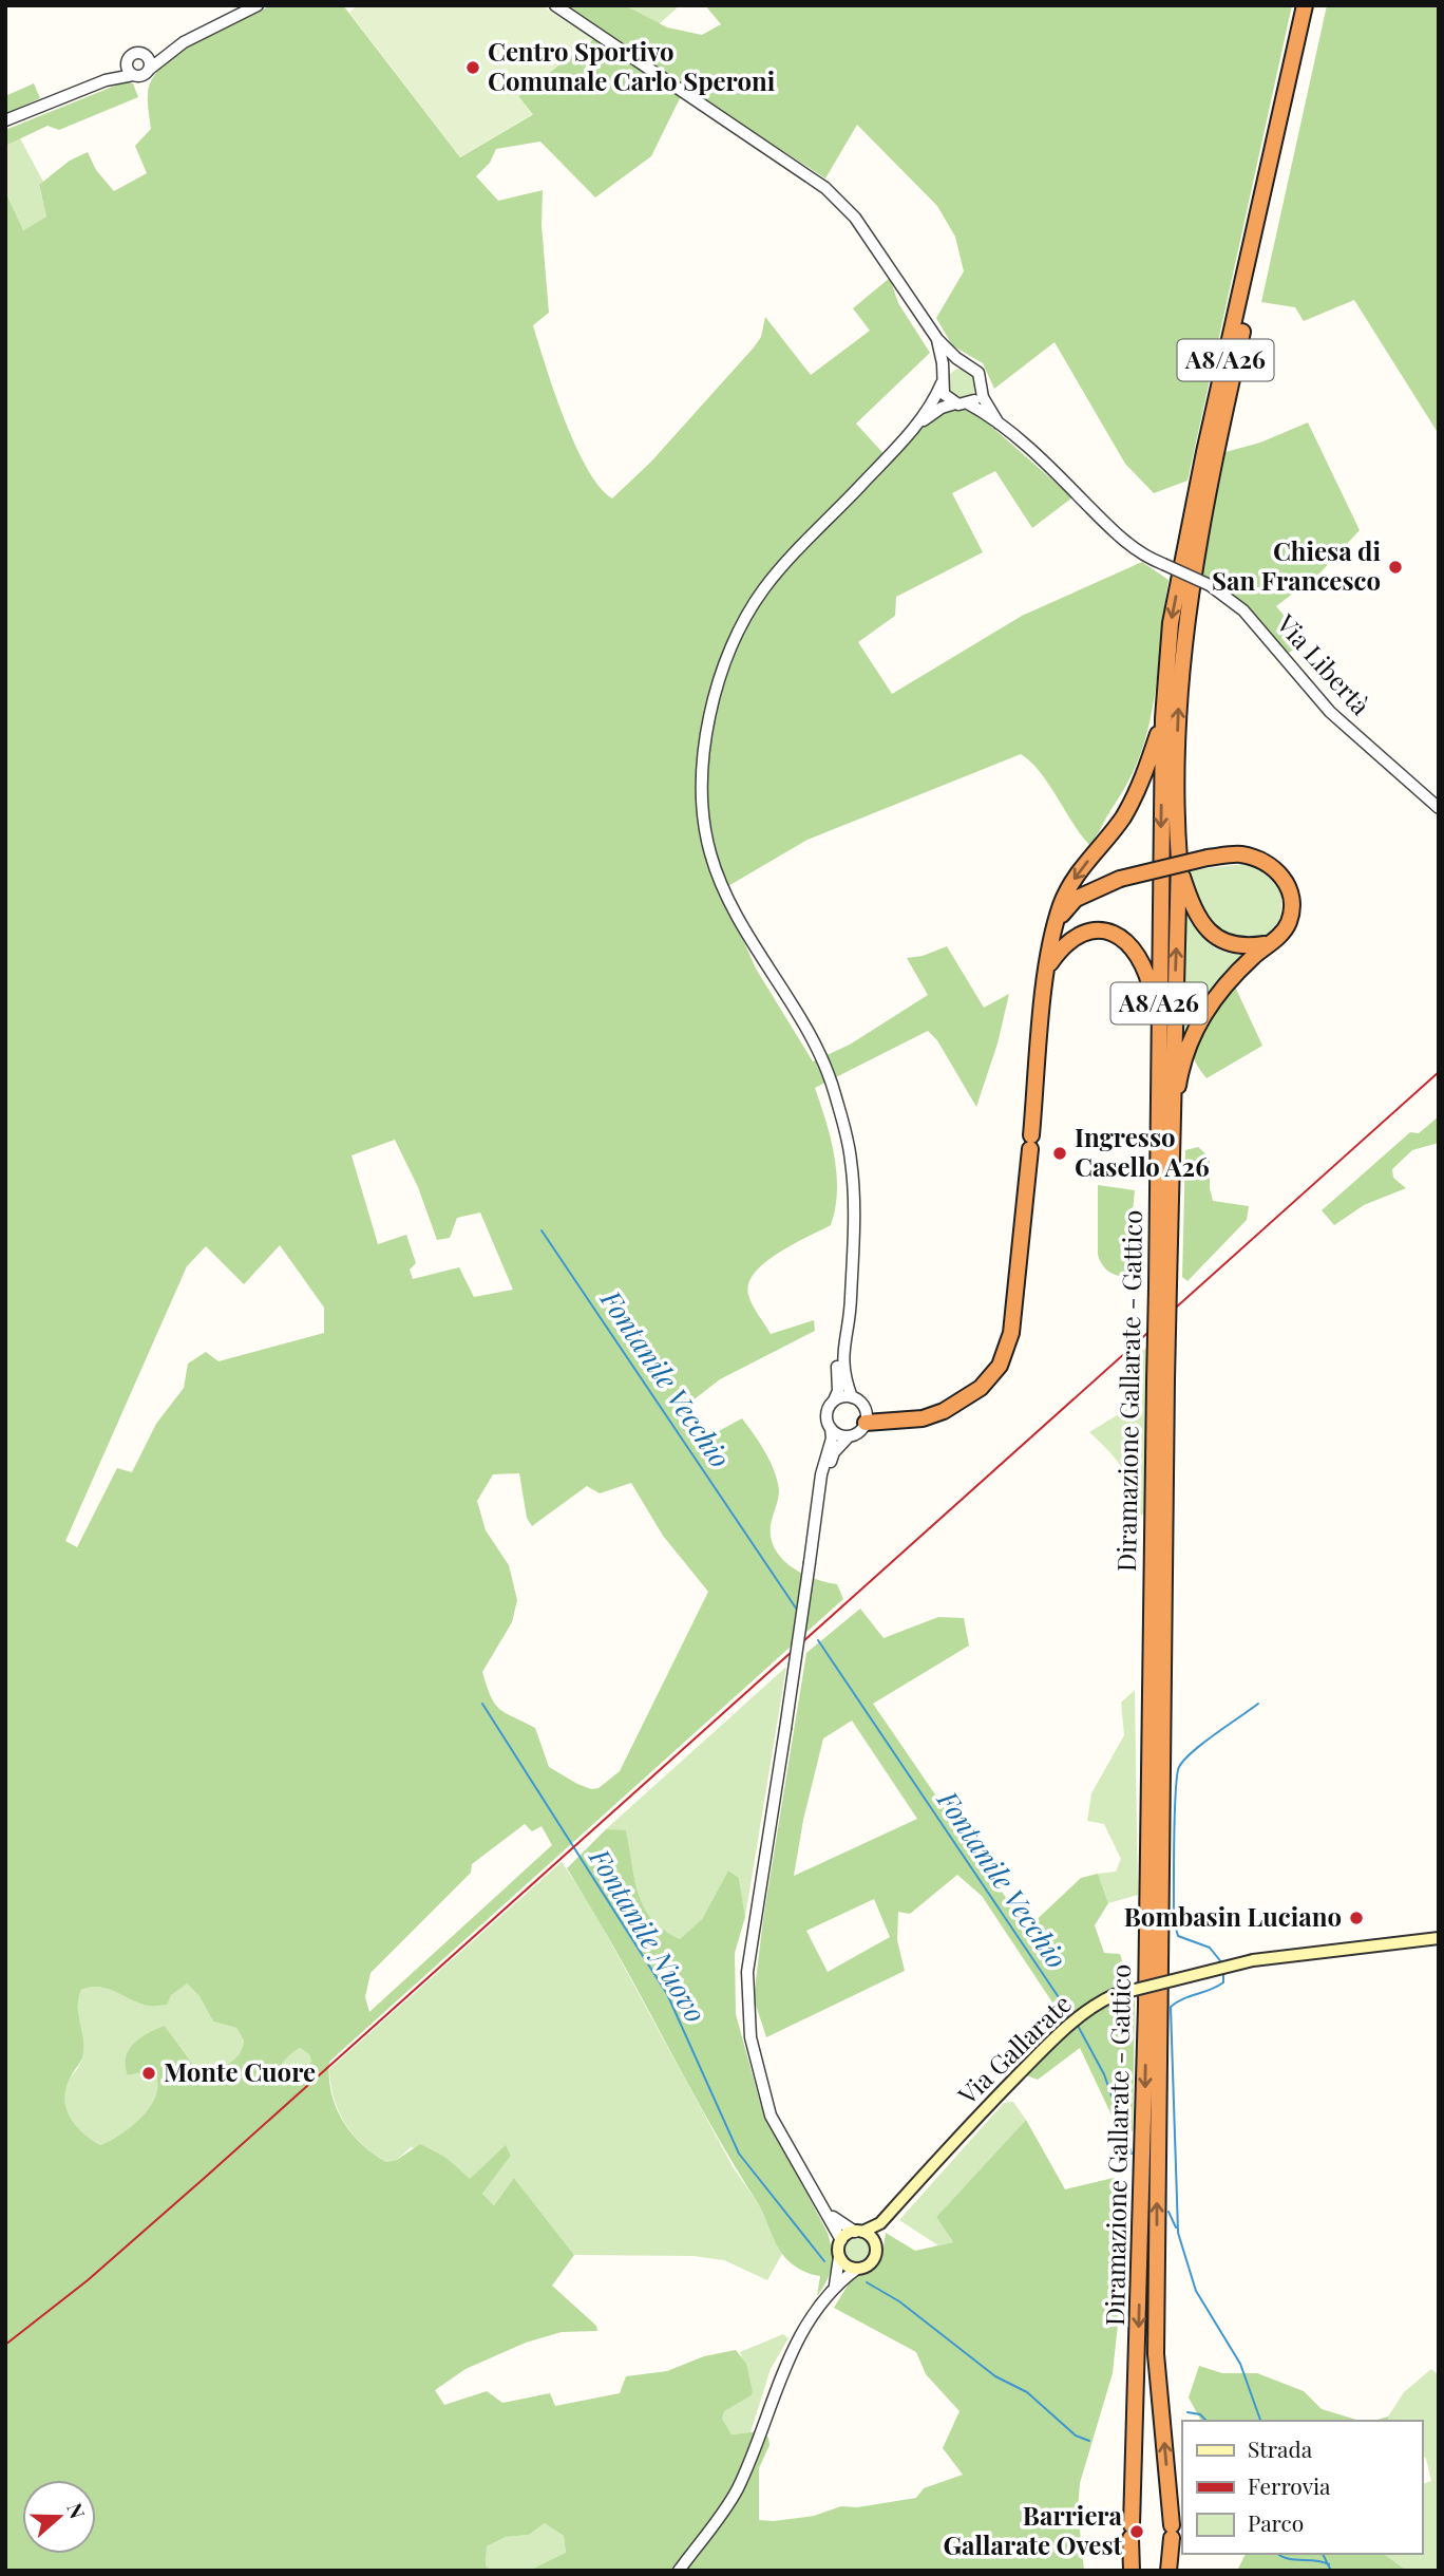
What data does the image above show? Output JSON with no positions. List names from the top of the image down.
{
  "streets": {
    "highway": ["A8/A26", "Diramazione Gallarate - Gattico"],
    "main road": ["Via Gallarate"],
    "street": ["Via Libertà"]
  },
  "water": ["Fontanile Vecchio", "Fontanile Nuovo"],
  "places": [
    "Centro Sportivo Comunale Carlo Speroni",
    "Chiesa di San Francesco",
    "Ingresso Casello A26",
    "Bombasin Luciano",
    "Monte Cuore",
    "Barriera Gallarate Ovest"
  ],
  "legend": ["Strada", "Ferrovia", "Parco"],
  "north": "right"
}
